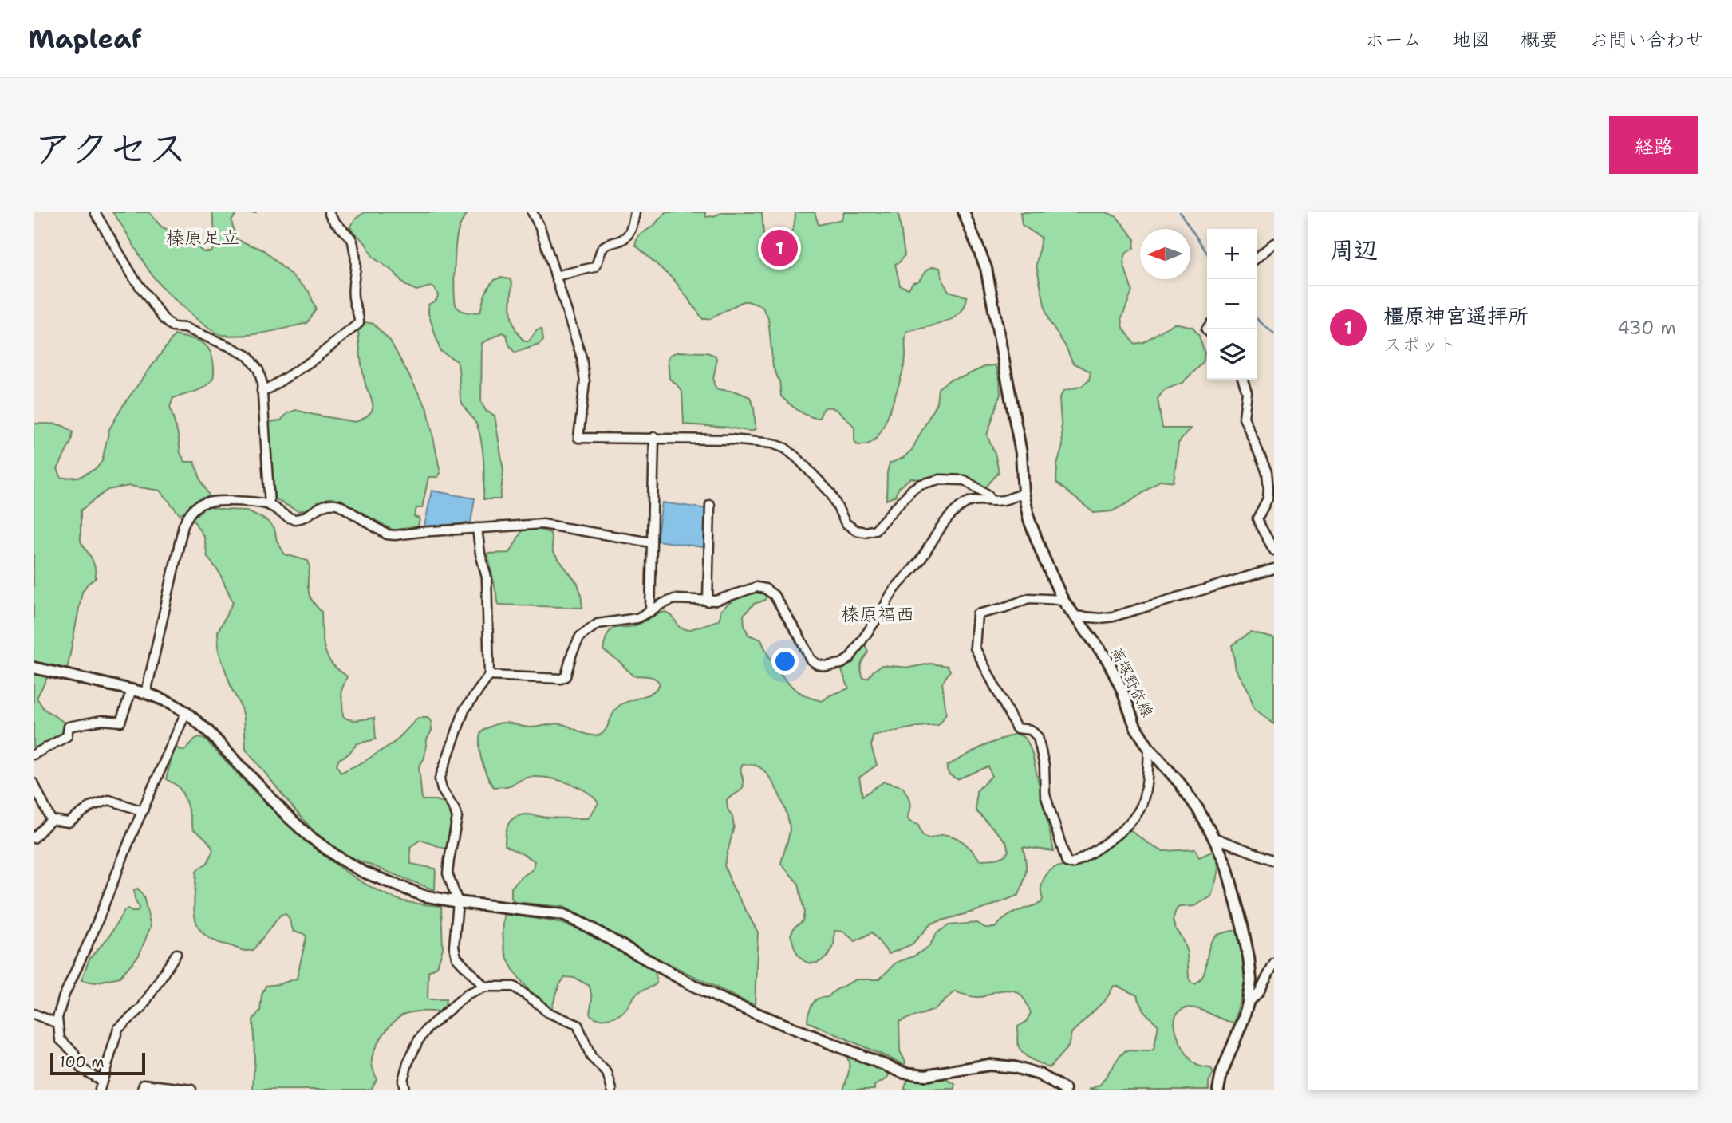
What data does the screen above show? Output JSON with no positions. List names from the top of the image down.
{
  "streets": {
    "street": ["高塚野依線"]
  },
  "districts": ["榛原足立", "榛原福西"],
  "scale_bar": "100 m",
  "north": "left",
  "page": {
    "header": "Mapleaf",
    "nav": [
      "ホーム",
      "地図",
      "概要",
      "お問い合わせ"
    ],
    "title": "アクセス",
    "buttons": "経路",
    "heading": "周辺",
    "pins": "1",
    "map_buttons": ["+", "−"],
    "list": [
      {
        "mark": "1",
        "name": "橿原神宮遥拝所",
        "note": "スポット",
        "value": "430 m"
      }
    ],
    "scale": "100 m"
  }
}
